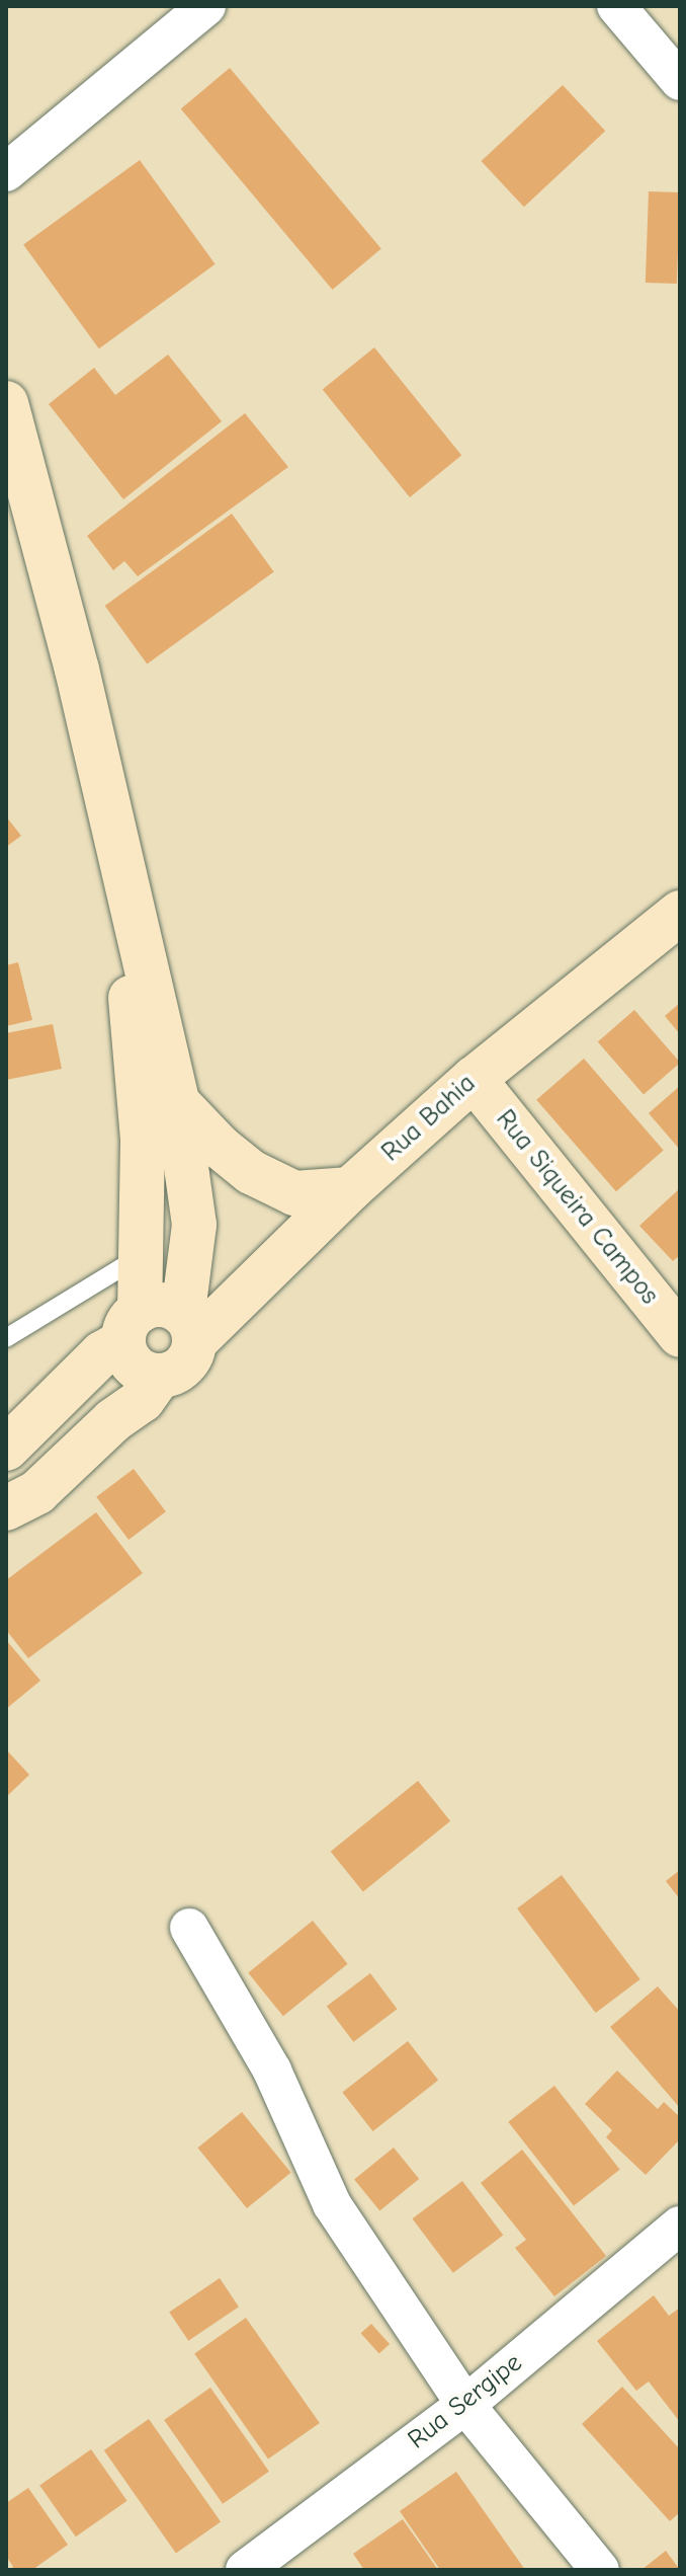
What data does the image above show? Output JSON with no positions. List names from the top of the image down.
{
  "streets": {
    "main road": ["Rua Bahia", "Rua Siqueira Campos"],
    "street": ["Rua Sergipe"]
  },
  "crossings": [
    ["Rua Bahia", "Rua Siqueira Campos"]
  ]
}
